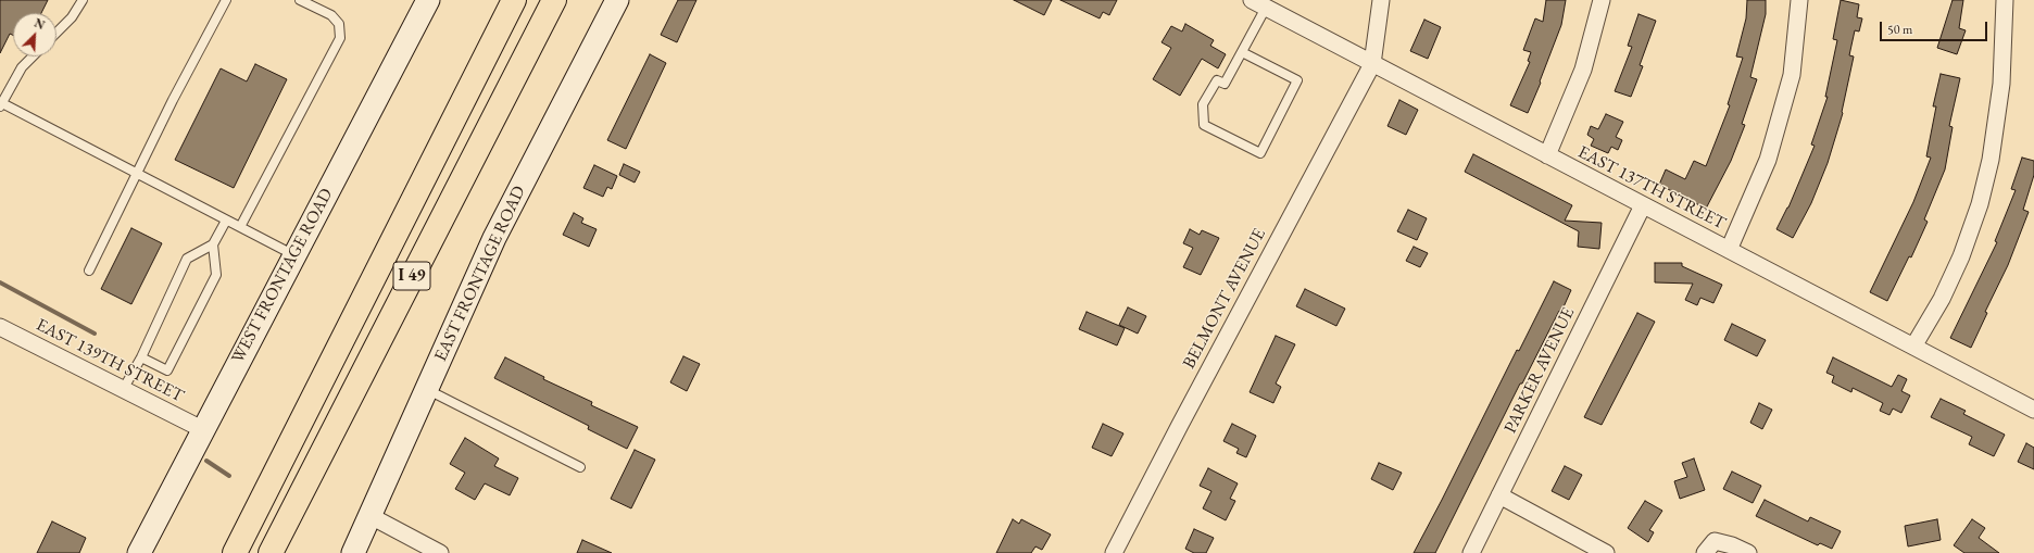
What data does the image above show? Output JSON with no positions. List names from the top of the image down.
{
  "streets": {
    "highway": ["I 49"],
    "street": [
      "EAST 137TH STREET",
      "EAST FRONTAGE ROAD",
      "WEST FRONTAGE ROAD",
      "BELMONT AVENUE",
      "EAST 139TH STREET",
      "PARKER AVENUE"
    ]
  },
  "crossings": [
    ["EAST 137TH STREET", "BELMONT AVENUE"],
    ["EAST 137TH STREET", "PARKER AVENUE"],
    ["WEST FRONTAGE ROAD", "EAST 139TH STREET"]
  ],
  "scale_bar": "50 m",
  "north": "top right"
}
